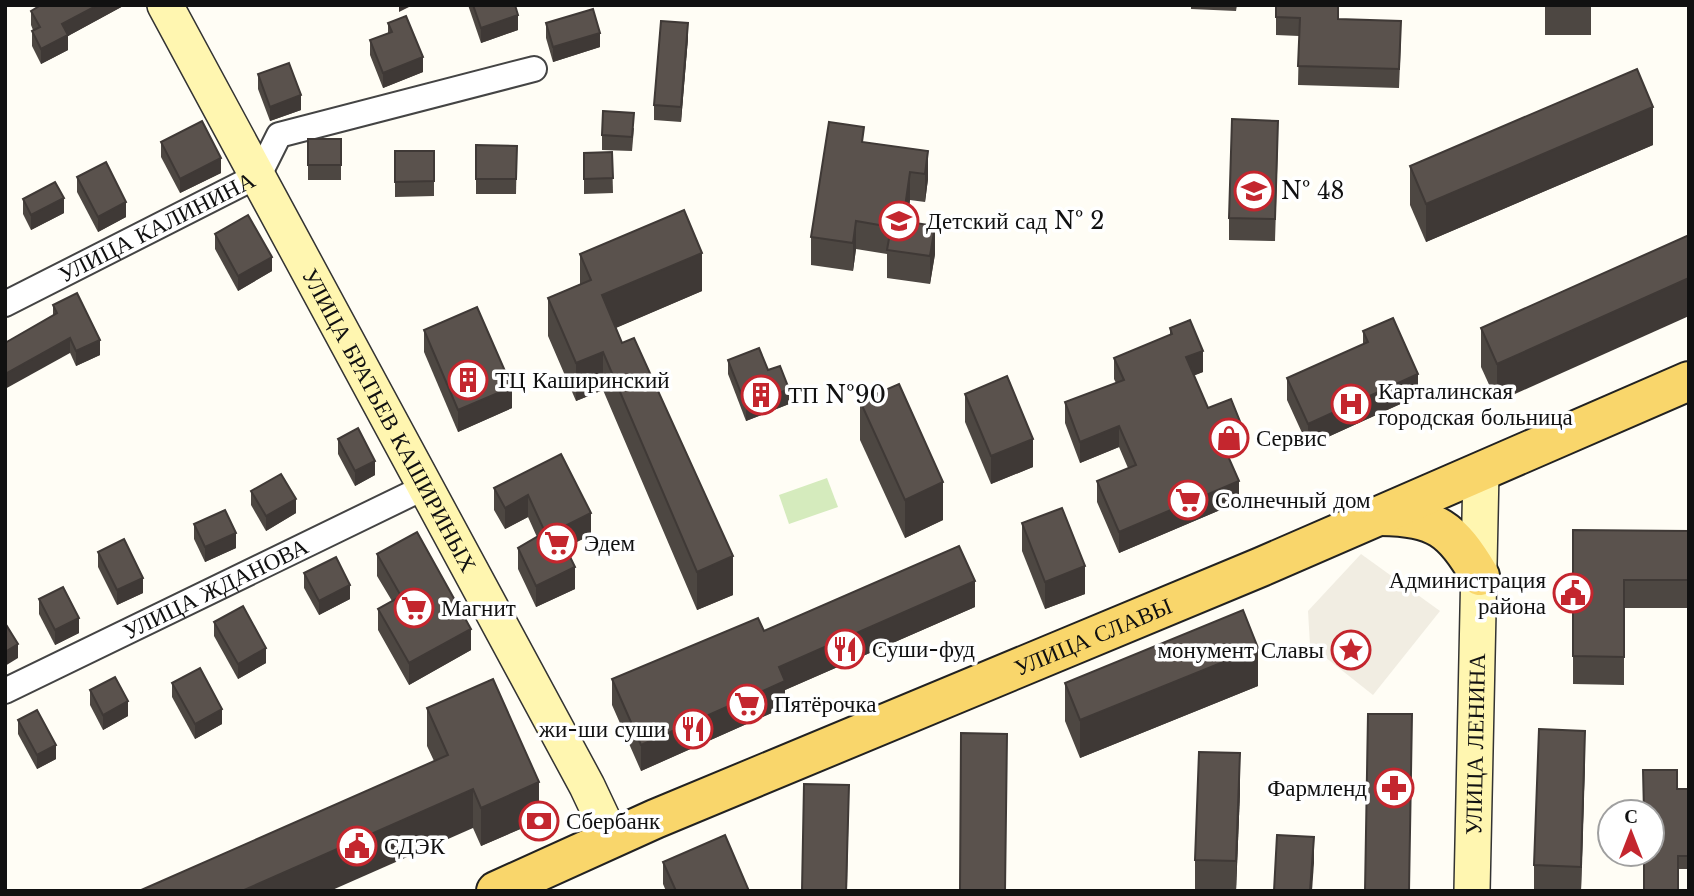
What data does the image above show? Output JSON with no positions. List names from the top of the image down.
{
  "streets": {
    "main road": ["УЛИЦА БРАТЬЕВ КАШИРИНЫХ", "УЛИЦА СЛАВЫ", "УЛИЦА ЛЕНИНА"],
    "street": ["УЛИЦА КАЛИНИНА", "УЛИЦА ЖДАНОВА"]
  },
  "crossings": [
    ["УЛИЦА КАЛИНИНА", "УЛИЦА БРАТЬЕВ КАШИРИНЫХ"],
    ["УЛИЦА БРАТЬЕВ КАШИРИНЫХ", "УЛИЦА ЖДАНОВА"],
    ["УЛИЦА БРАТЬЕВ КАШИРИНЫХ", "УЛИЦА СЛАВЫ"],
    ["УЛИЦА СЛАВЫ", "УЛИЦА ЛЕНИНА"]
  ],
  "places": {
    "school or university": ["№ 48", "Детский сад № 2"],
    "building": ["ТЦ Каширинский", "ТП №90"],
    "hospital": ["Карталинская городская больница"],
    "shop": ["Сервис"],
    "supermarket": [
      "Солнечный дом",
      "Эдем",
      "Магнит",
      "Пятёрочка"
    ],
    "public building": ["Администрация района", "СДЭК"],
    "restaurant": ["Суши-фуд", "жи-ши суши"],
    "place": ["монумент Славы"],
    "pharmacy": ["Фармленд"],
    "bank": ["Сбербанк"]
  },
  "north": "top"
}
